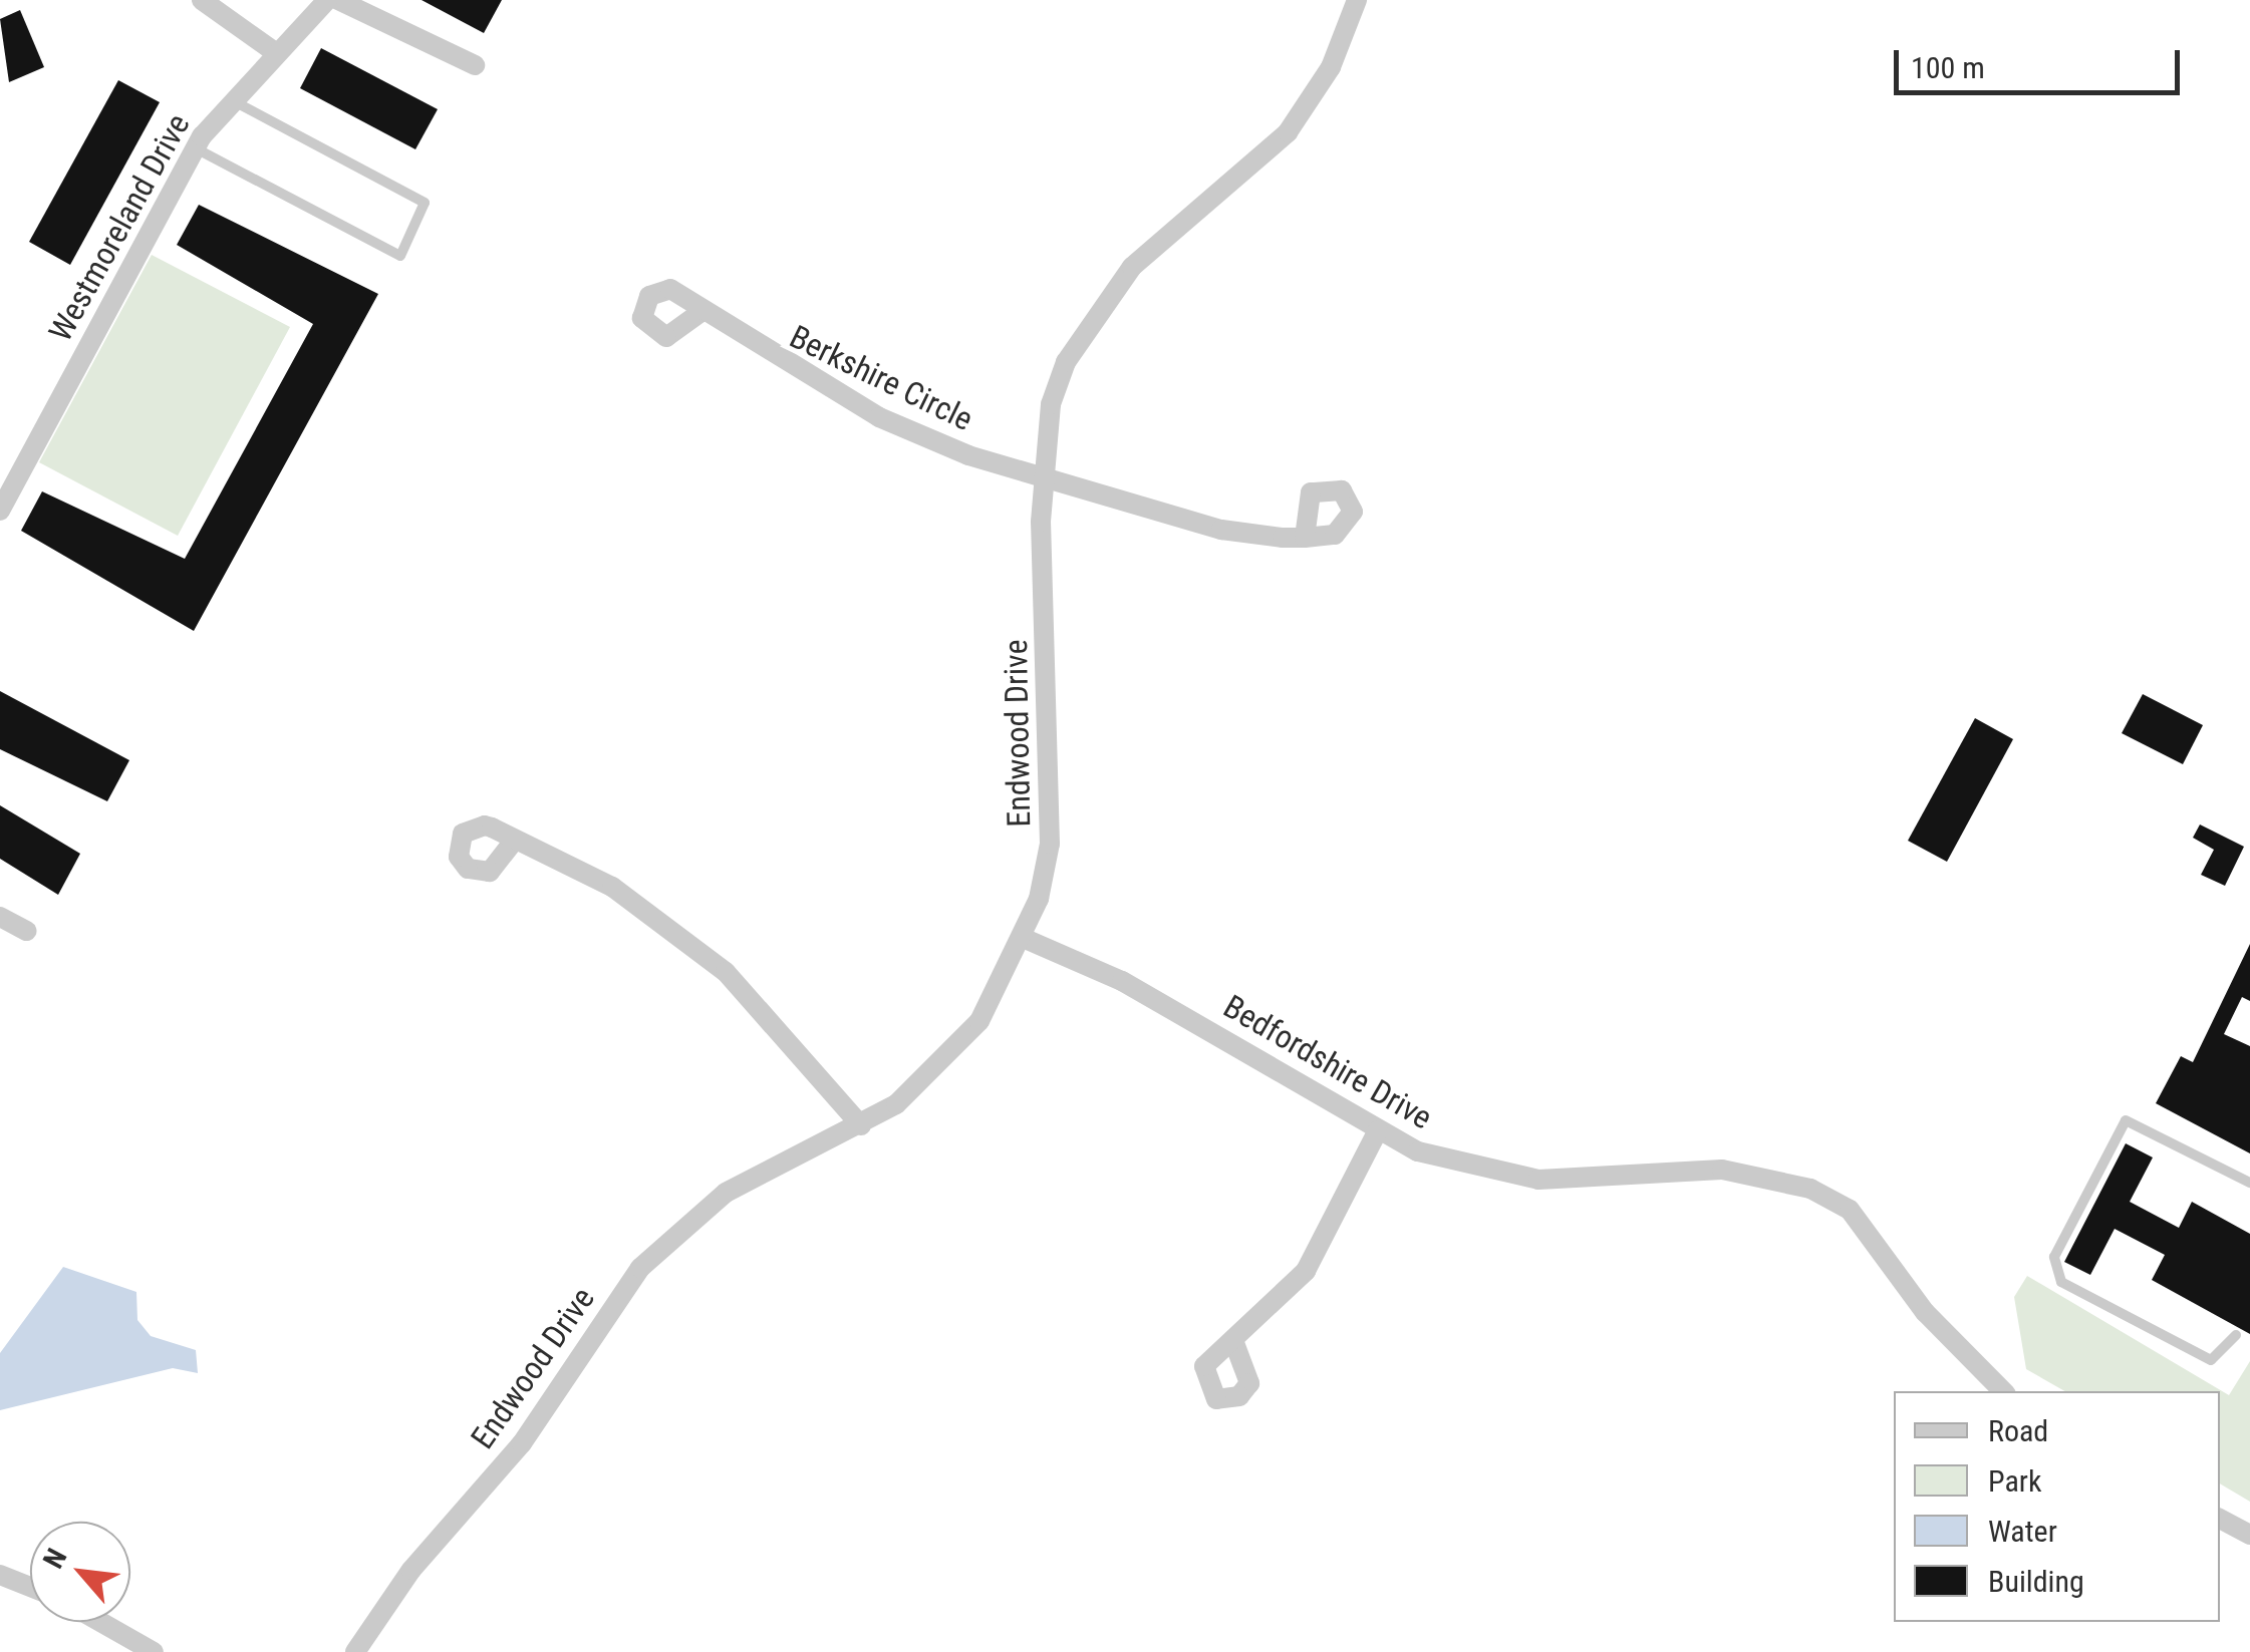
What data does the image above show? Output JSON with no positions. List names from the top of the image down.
{
  "streets": {
    "street": [
      "Westmoreland Drive",
      "Berkshire Circle",
      "Endwood Drive",
      "Bedfordshire Drive"
    ]
  },
  "crossings": [
    ["Berkshire Circle", "Endwood Drive"],
    ["Endwood Drive", "Bedfordshire Drive"]
  ],
  "legend": [
    "Road",
    "Park",
    "Water",
    "Building"
  ],
  "scale_bar": "100 m",
  "north": "top left"
}
